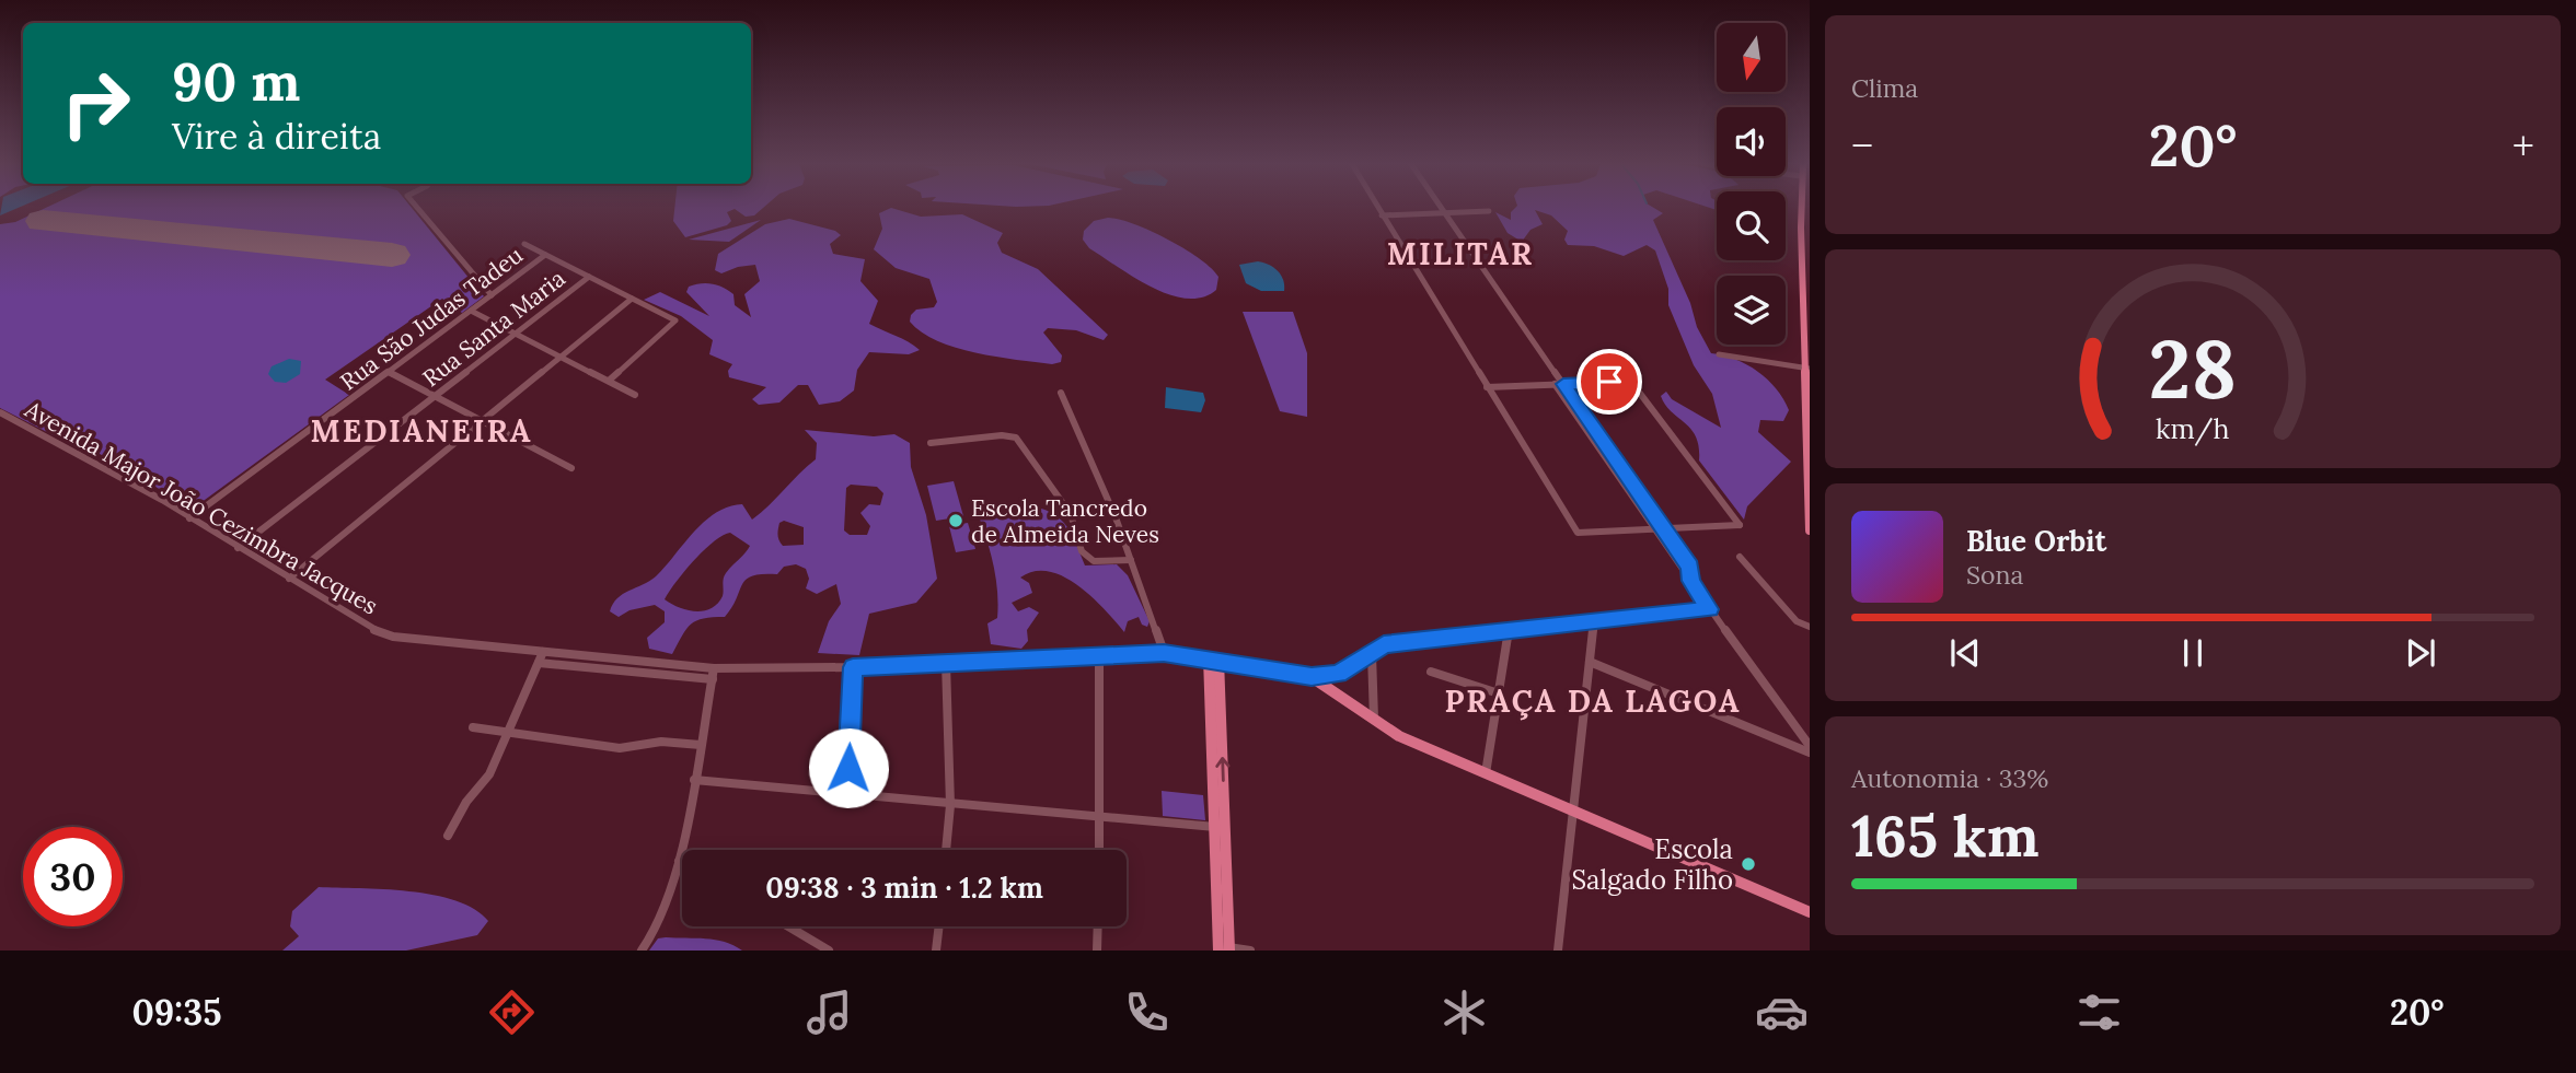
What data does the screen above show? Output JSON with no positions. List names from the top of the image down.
{
  "streets": {
    "street": ["Rua São Judas Tadeu", "Rua Santa Maria", "Avenida Major João Cezimbra Jacques"]
  },
  "crossings": [
    ["Rua São Judas Tadeu", "Avenida Major João Cezimbra Jacques"],
    ["Rua Santa Maria", "Avenida Major João Cezimbra Jacques"]
  ],
  "districts": ["MILITAR", "MEDIANEIRA", "PRAÇA DA LAGOA"],
  "places": ["Escola Tancredo de Almeida Neves", "Escola Salgado Filho"],
  "north": "bottom",
  "page": {
    "tile": [
      "Clima",
      ["Autonomia · 33%", "165 km"]
    ],
    "turn": ["90 m", "Vire à direita"],
    "heat": ["−", "20°", "+"],
    "song": ["Blue Orbit", "Sona"],
    "limit": "30",
    "trip": "09:38 · 3 min · 1.2 km",
    "tabs": ["09:35", "20°"],
    "gauge": ["28", "km/h"]
  }
}
